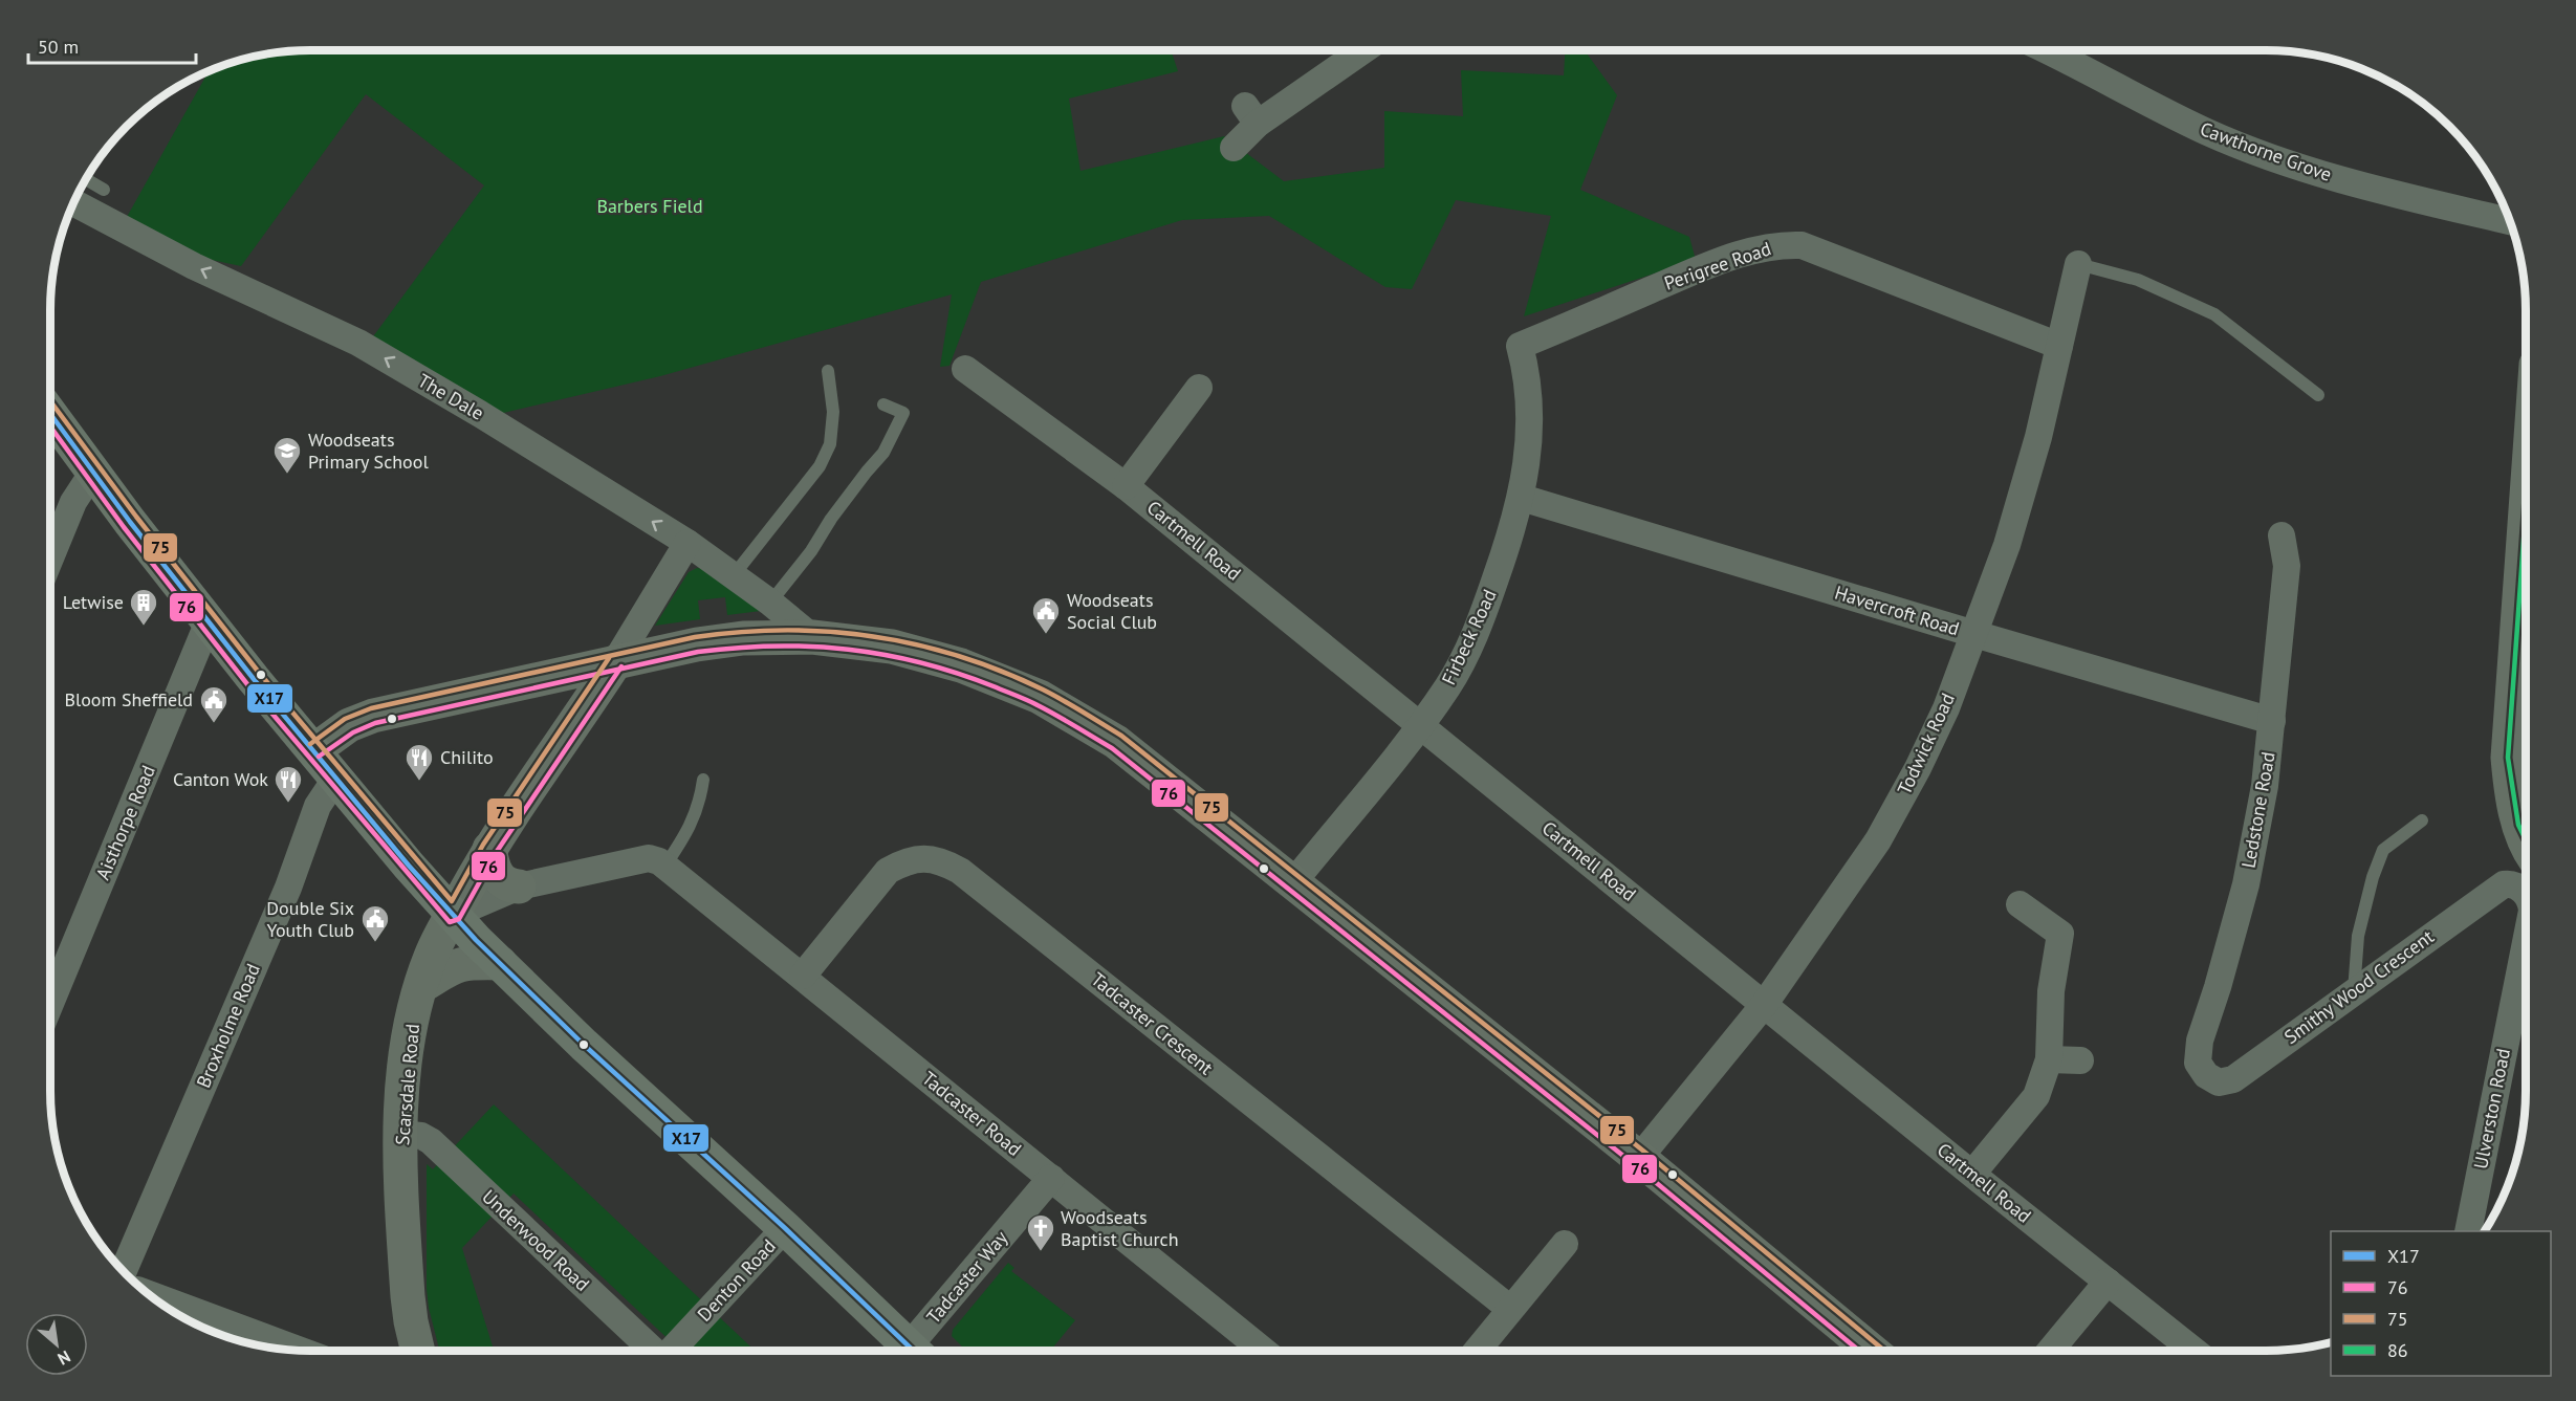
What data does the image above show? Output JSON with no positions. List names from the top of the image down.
{
  "streets": {
    "street": [
      "Cawthorne Grove",
      "Perigree Road",
      "The Dale",
      "Cartmell Road",
      "Havercroft Road",
      "Firbeck Road",
      "Todwick Road",
      "Ledstone Road",
      "Aisthorpe Road",
      "Smithy Wood Crescent",
      "Tadcaster Crescent",
      "Broxholme Road",
      "Scarsdale Road",
      "Ulverston Road",
      "Tadcaster Road",
      "Underwood Road",
      "Tadcaster Way",
      "Denton Road"
    ]
  },
  "crossings": [
    ["Perigree Road", "Firbeck Road"],
    ["Perigree Road", "Todwick Road"],
    ["The Dale", "Scarsdale Road"],
    ["Cartmell Road", "Firbeck Road"],
    ["Cartmell Road", "Todwick Road"],
    ["Havercroft Road", "Firbeck Road"],
    ["Havercroft Road", "Todwick Road"],
    ["Havercroft Road", "Ledstone Road"],
    ["Ledstone Road", "Smithy Wood Crescent"],
    ["Smithy Wood Crescent", "Ulverston Road"],
    ["Tadcaster Crescent", "Tadcaster Road"],
    ["Scarsdale Road", "Tadcaster Road"],
    ["Scarsdale Road", "Underwood Road"],
    ["Tadcaster Road", "Tadcaster Way"]
  ],
  "one_way": ["The Dale"],
  "parks": ["Barbers Field"],
  "places": {
    "school or university": ["Woodseats Primary School"],
    "building": ["Letwise"],
    "public building": ["Woodseats Social Club", "Bloom Sheffield", "Double Six Youth Club"],
    "restaurant": ["Chilito", "Canton Wok"],
    "church": ["Woodseats Baptist Church"]
  },
  "lines": [
    "transit line 75",
    "transit line X17",
    "transit line 76",
    "transit line 86"
  ],
  "legend": [
    "X17",
    "76",
    "75",
    "86"
  ],
  "scale_bar": "50 m",
  "north": "bottom right"
}
